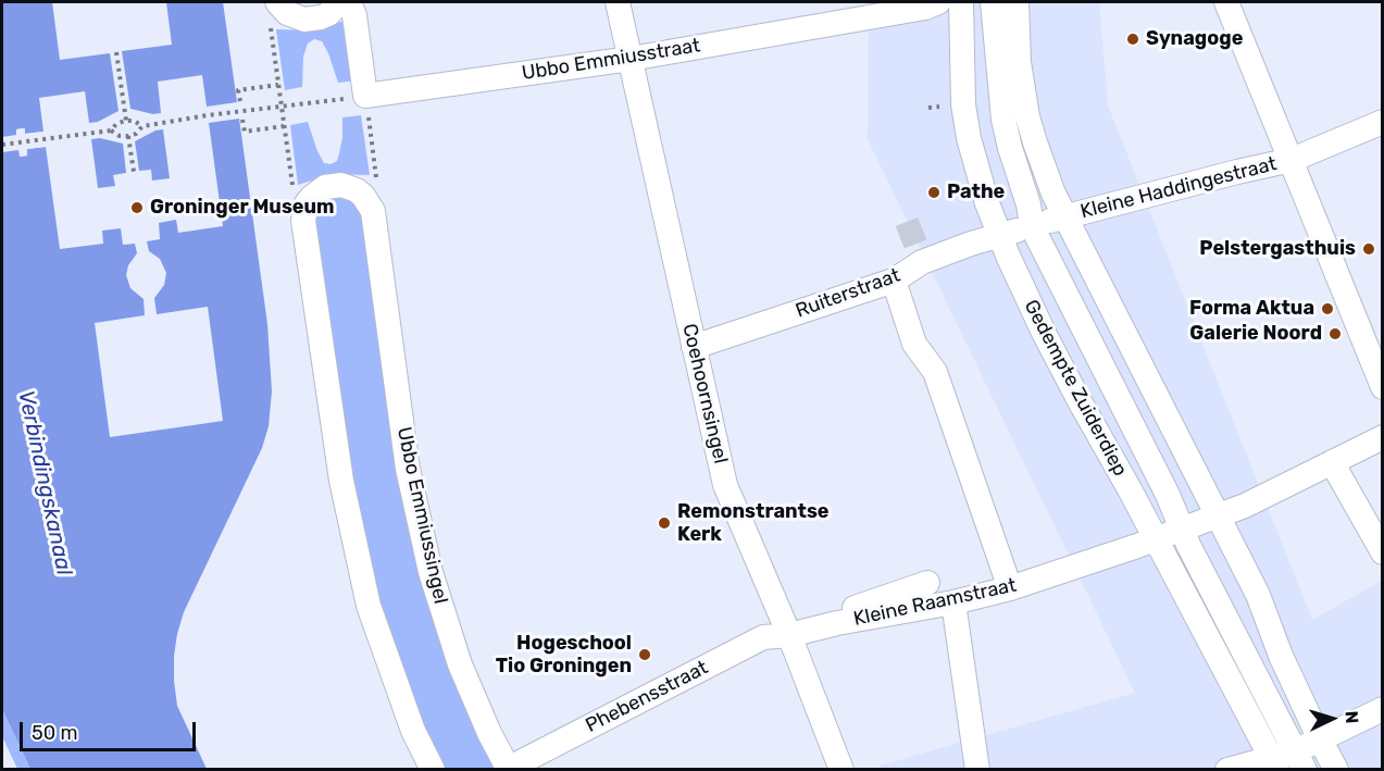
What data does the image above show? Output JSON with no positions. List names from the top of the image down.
{
  "streets": {
    "street": [
      "Ubbo Emmiusstraat",
      "Kleine Haddingestraat",
      "Ruiterstraat",
      "Gedempte Zuiderdiep",
      "Coehoornsingel",
      "Ubbo Emmiussingel",
      "Kleine Raamstraat",
      "Phebensstraat"
    ]
  },
  "crossings": [
    ["Ubbo Emmiusstraat", "Coehoornsingel"],
    ["Ruiterstraat", "Gedempte Zuiderdiep"],
    ["Ruiterstraat", "Coehoornsingel"],
    ["Gedempte Zuiderdiep", "Kleine Raamstraat"],
    ["Coehoornsingel", "Kleine Raamstraat"],
    ["Coehoornsingel", "Phebensstraat"],
    ["Ubbo Emmiussingel", "Phebensstraat"],
    ["Kleine Raamstraat", "Phebensstraat"]
  ],
  "water": ["Verbindingskanaal"],
  "places": [
    "Synagoge",
    "Pathe",
    "Groninger Museum",
    "Pelstergasthuis",
    "Forma Aktua",
    "Galerie Noord",
    "Remonstrantse Kerk",
    "Hogeschool Tio Groningen"
  ],
  "scale_bar": "50 m",
  "north": "right"
}
